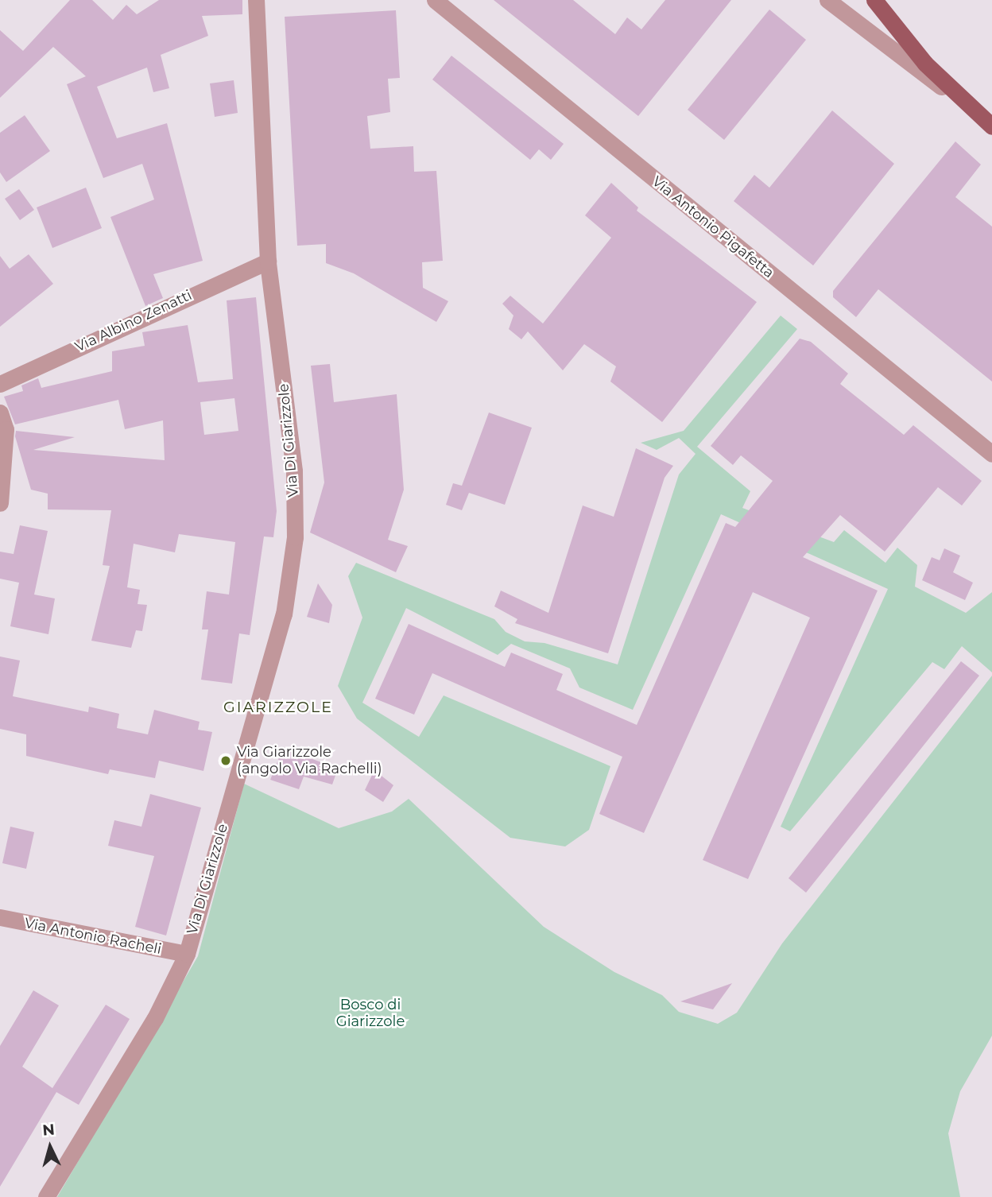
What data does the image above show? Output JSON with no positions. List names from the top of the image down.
{
  "streets": {
    "street": [
      "Via Antonio Pigafetta",
      "Via Albino Zenatti",
      "Via Di Giarizzole",
      "Via Antonio Racheli"
    ]
  },
  "crossings": [
    ["Via Albino Zenatti", "Via Di Giarizzole"],
    ["Via Di Giarizzole", "Via Antonio Racheli"]
  ],
  "districts": ["GIARIZZOLE"],
  "parks": ["Bosco di Giarizzole"],
  "places": ["Via Giarizzole (angolo Via Rachelli)"],
  "north": "top"
}
